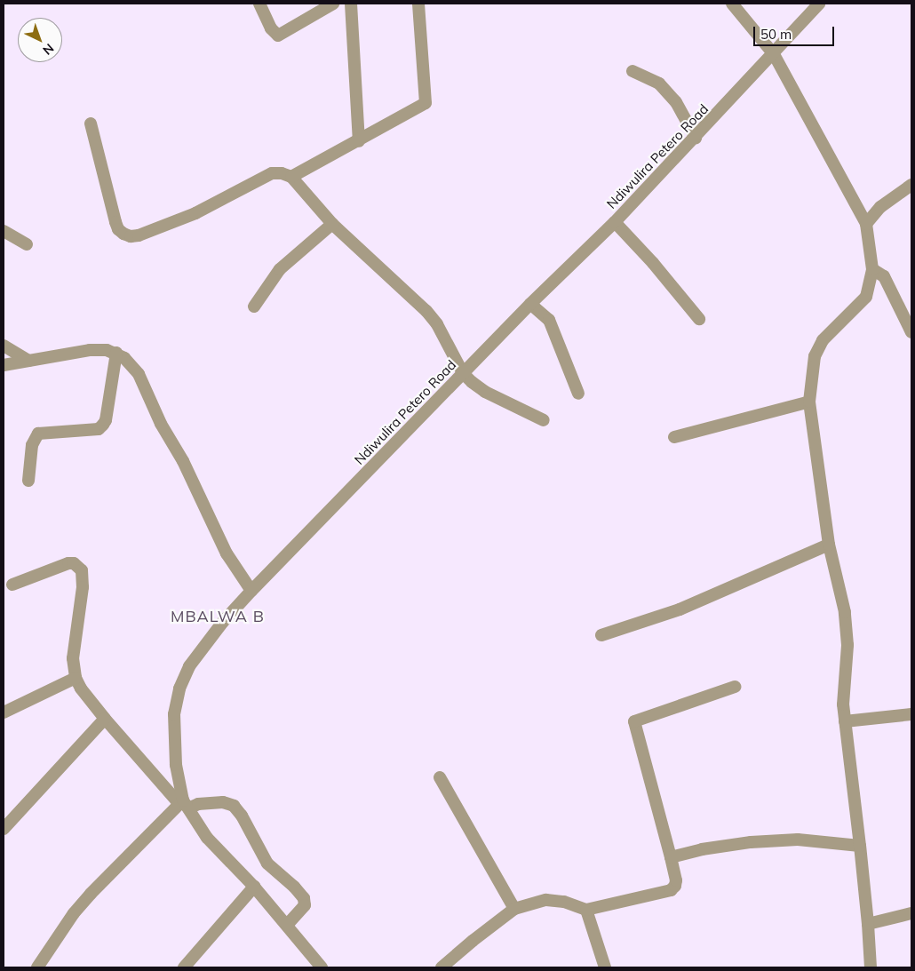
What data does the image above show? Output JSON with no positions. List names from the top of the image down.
{
  "streets": {
    "street": ["Ndiwulira Petero Road"]
  },
  "districts": ["MBALWA B"],
  "scale_bar": "50 m",
  "north": "bottom right"
}
